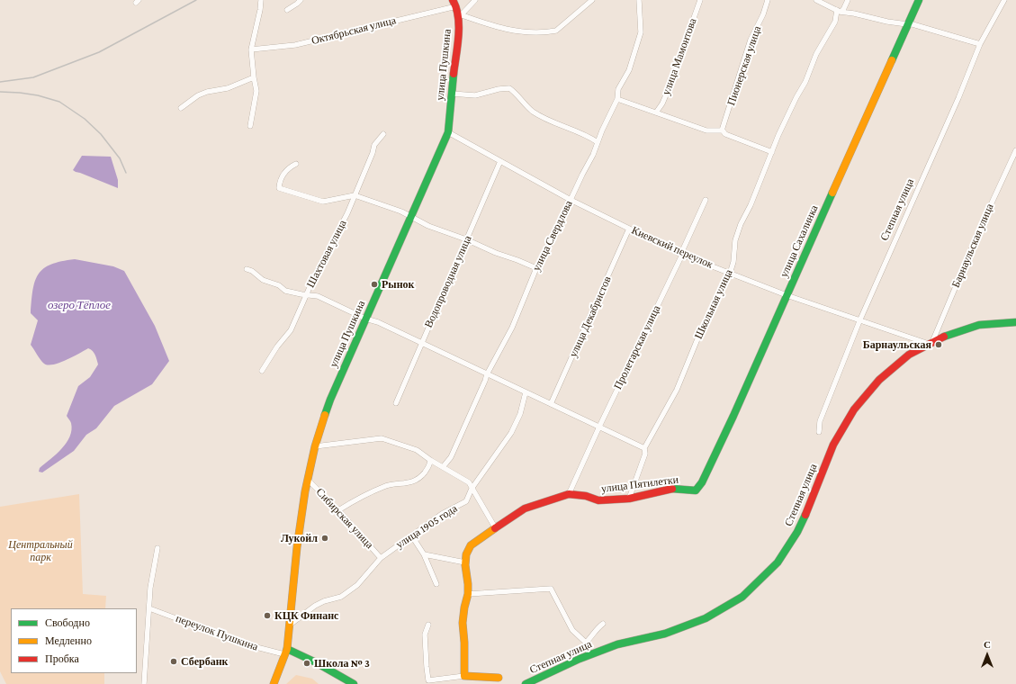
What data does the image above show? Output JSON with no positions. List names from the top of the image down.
{
  "streets": {
    "street": [
      "Октябрьская улица",
      "улица Мамонтова",
      "улица Пушкина",
      "Пионерская улица",
      "Степная улица",
      "улица Свердлова",
      "улица Сахалинка",
      "Барнаульская улица",
      "Киевский переулок",
      "Шахтовая улица",
      "Водопроводная улица",
      "Школьная улица",
      "улица Декабристов",
      "Пролетарская улица",
      "улица Пятилетки",
      "Сибирская улица",
      "улица 1905 года",
      "переулок Пушкина"
    ]
  },
  "crossings": [
    ["Октябрьская улица", "улица Пушкина"],
    ["улица Пушкина", "Киевский переулок"],
    ["улица Пушкина", "Сибирская улица"],
    ["улица Пушкина", "улица 1905 года"],
    ["улица Пушкина", "переулок Пушкина"],
    ["Степная улица", "Барнаульская улица"],
    ["Степная улица", "Киевский переулок"],
    ["улица Свердлова", "Киевский переулок"],
    ["улица Сахалинка", "Киевский переулок"],
    ["улица Сахалинка", "улица Пятилетки"],
    ["Барнаульская улица", "Киевский переулок"],
    ["Киевский переулок", "Водопроводная улица"],
    ["Киевский переулок", "Школьная улица"],
    ["Киевский переулок", "улица Декабристов"],
    ["Киевский переулок", "Пролетарская улица"],
    ["Школьная улица", "улица Пятилетки"],
    ["Пролетарская улица", "улица Пятилетки"],
    ["Сибирская улица", "улица 1905 года"]
  ],
  "water": ["озеро Тёплое"],
  "parks": ["Центральный парк"],
  "places": [
    "Рынок",
    "Барнаульская",
    "Лукойл",
    "КЦК Финанс",
    "Сбербанк",
    "Школа № 3"
  ],
  "legend": ["Свободно", "Медленно", "Пробка"],
  "north": "top"
}
